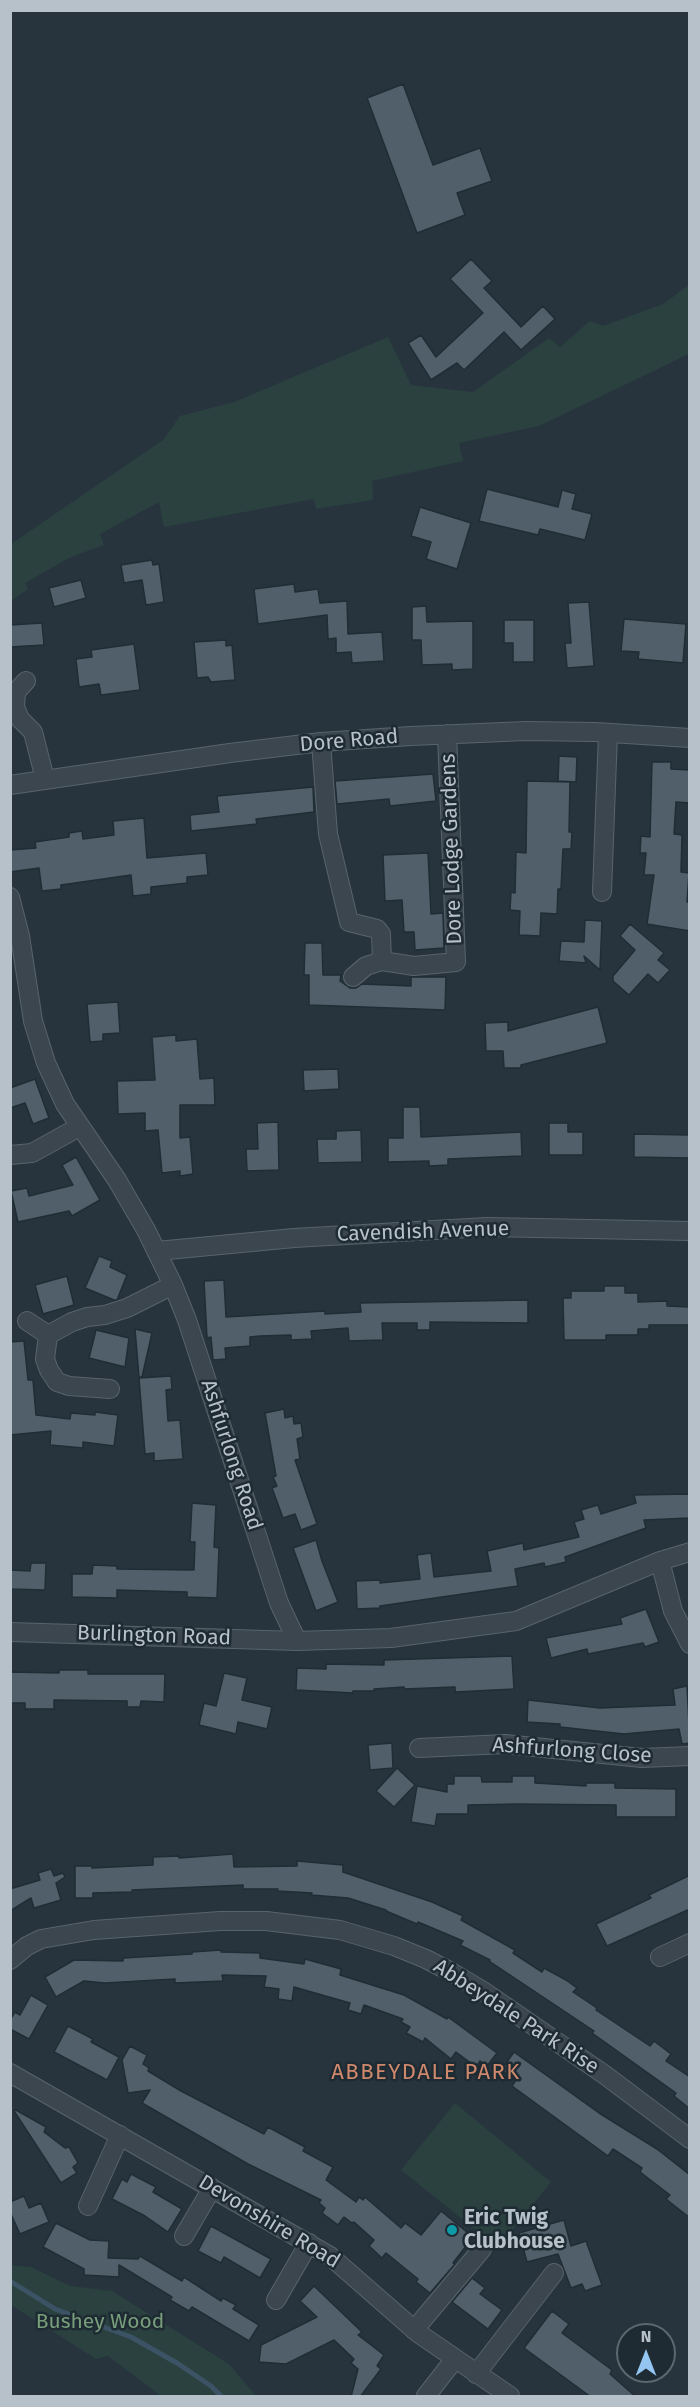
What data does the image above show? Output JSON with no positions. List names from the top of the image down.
{
  "streets": {
    "street": [
      "Dore Road",
      "Dore Lodge Gardens",
      "Cavendish Avenue",
      "Ashfurlong Road",
      "Burlington Road",
      "Ashfurlong Close",
      "Abbeydale Park Rise",
      "Devonshire Road"
    ]
  },
  "crossings": [
    ["Dore Road", "Dore Lodge Gardens"],
    ["Cavendish Avenue", "Ashfurlong Road"],
    ["Ashfurlong Road", "Burlington Road"]
  ],
  "districts": ["ABBEYDALE PARK"],
  "parks": ["Bushey Wood"],
  "places": ["Eric Twig Clubhouse"],
  "north": "top"
}
